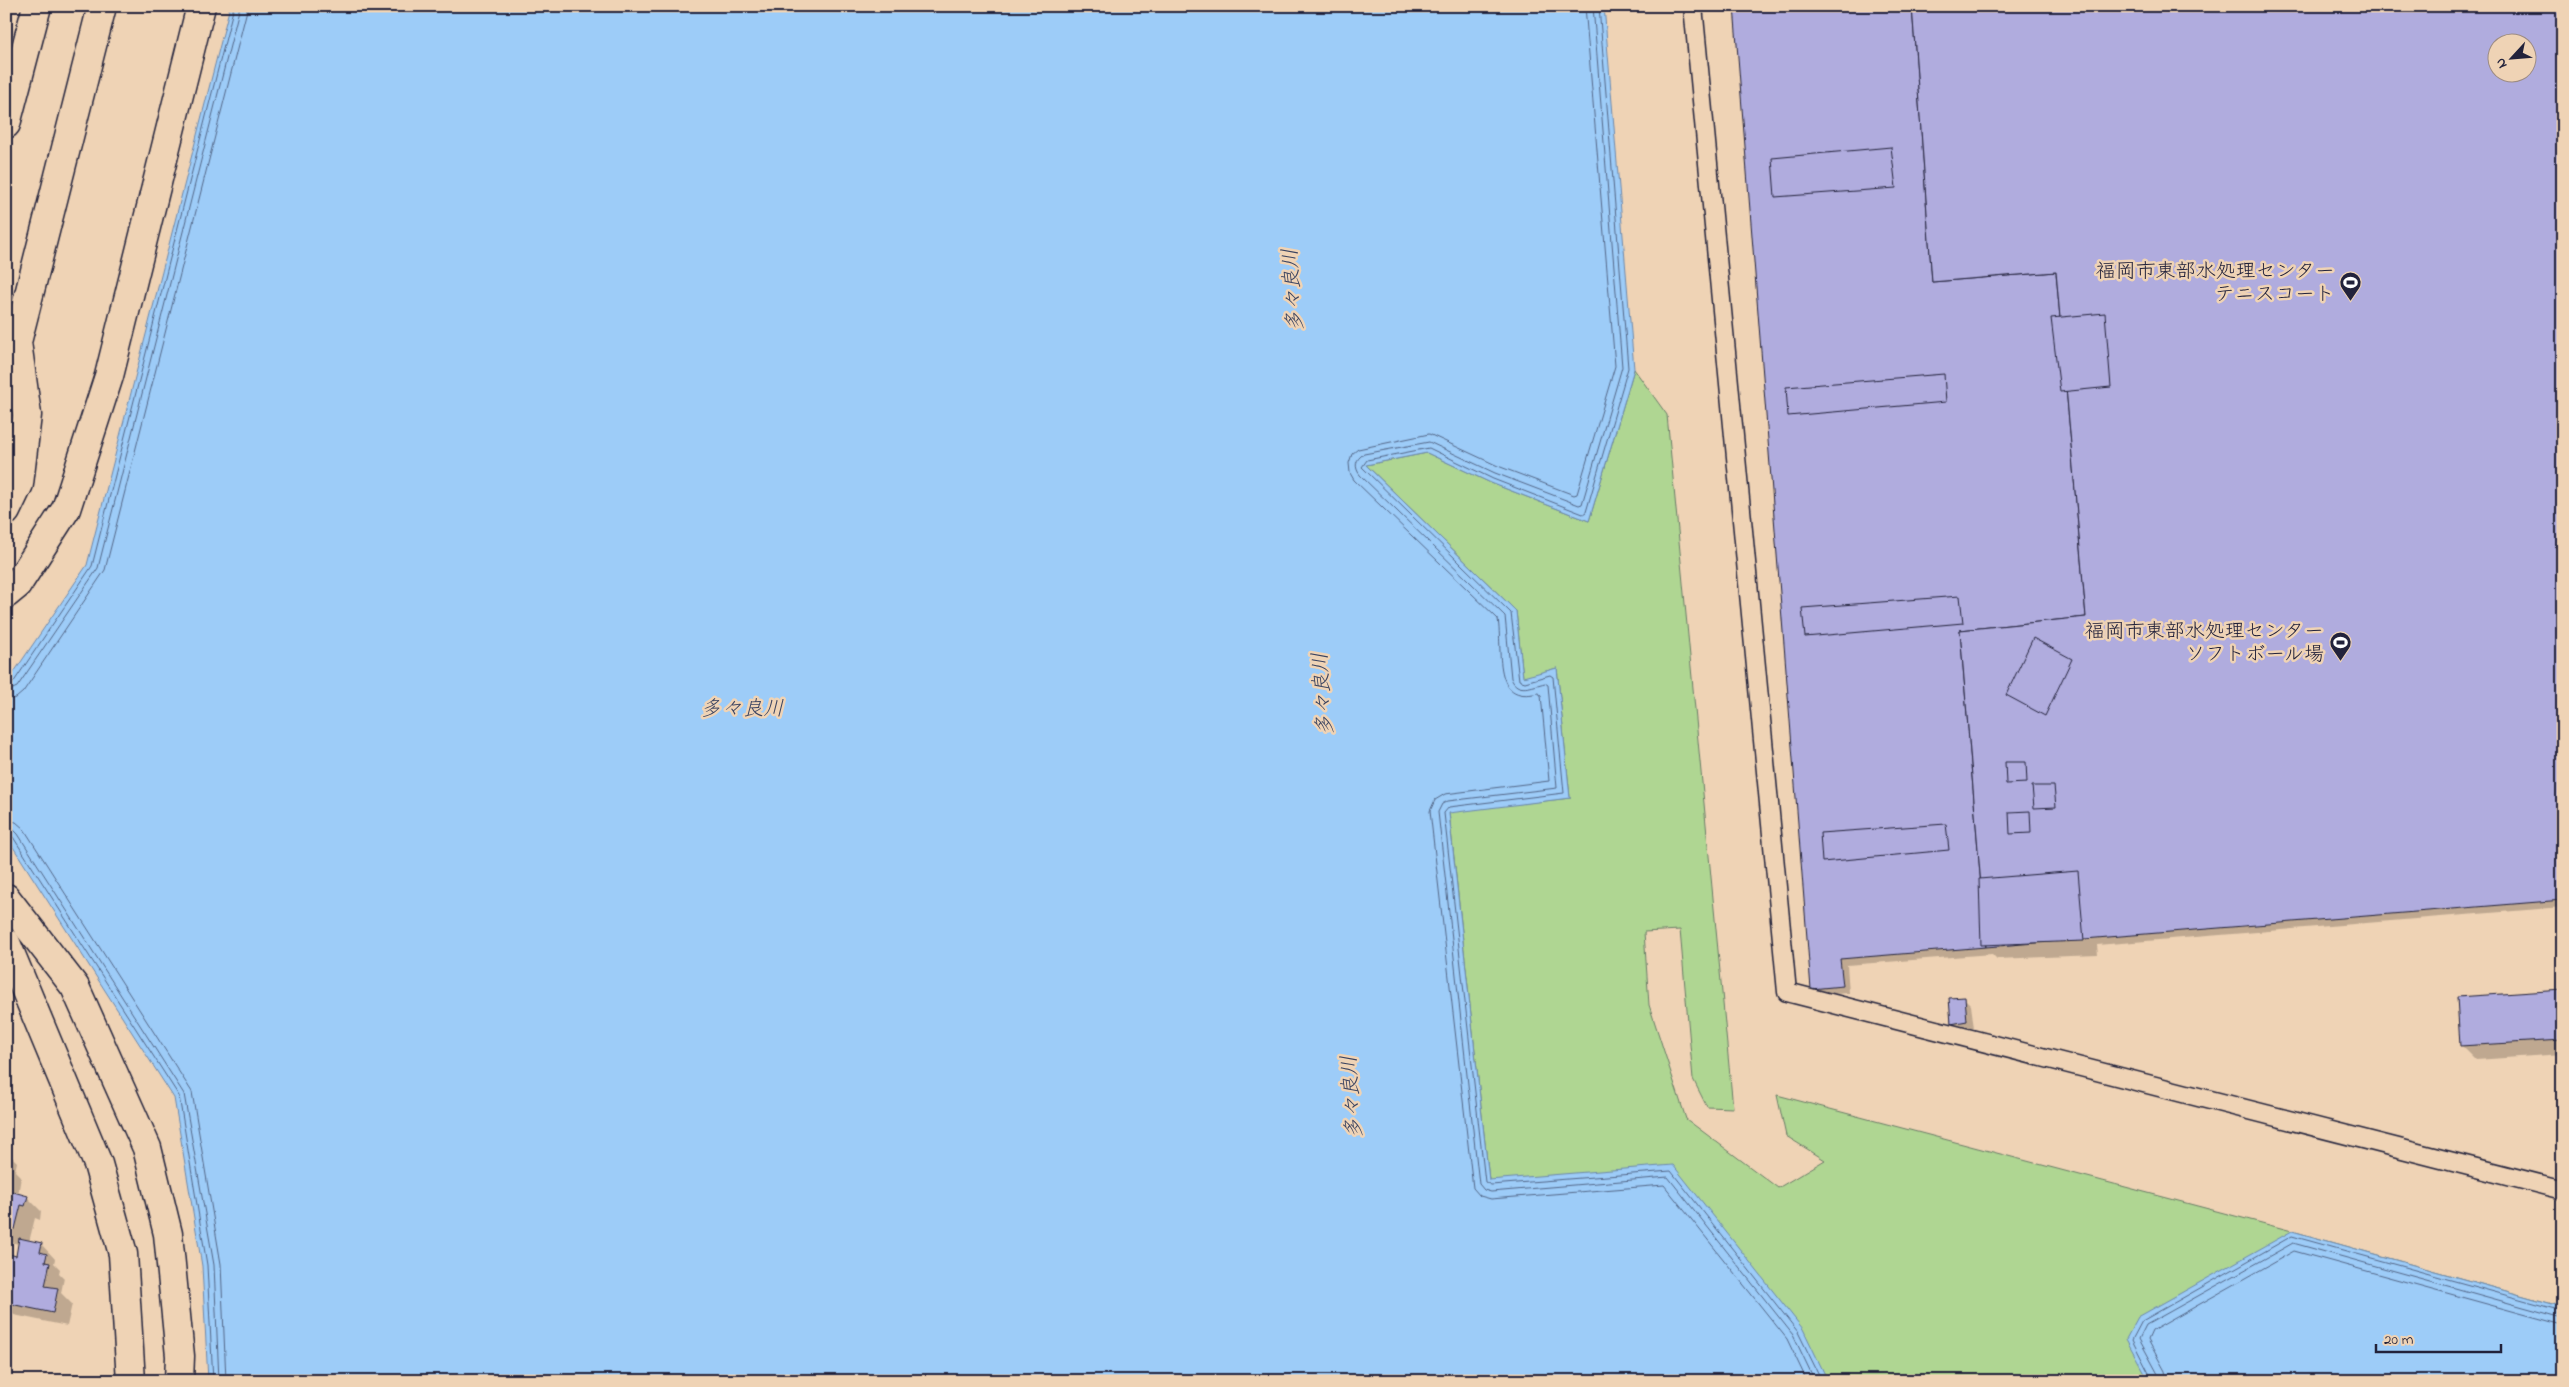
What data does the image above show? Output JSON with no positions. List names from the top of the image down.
{
  "water": ["多々良川"],
  "places": {
    "sports": ["福岡市東部水処理センター テニスコート", "福岡市東部水処理センター ソフトボール場"]
  },
  "scale_bar": "20 m",
  "north": "bottom left"
}
